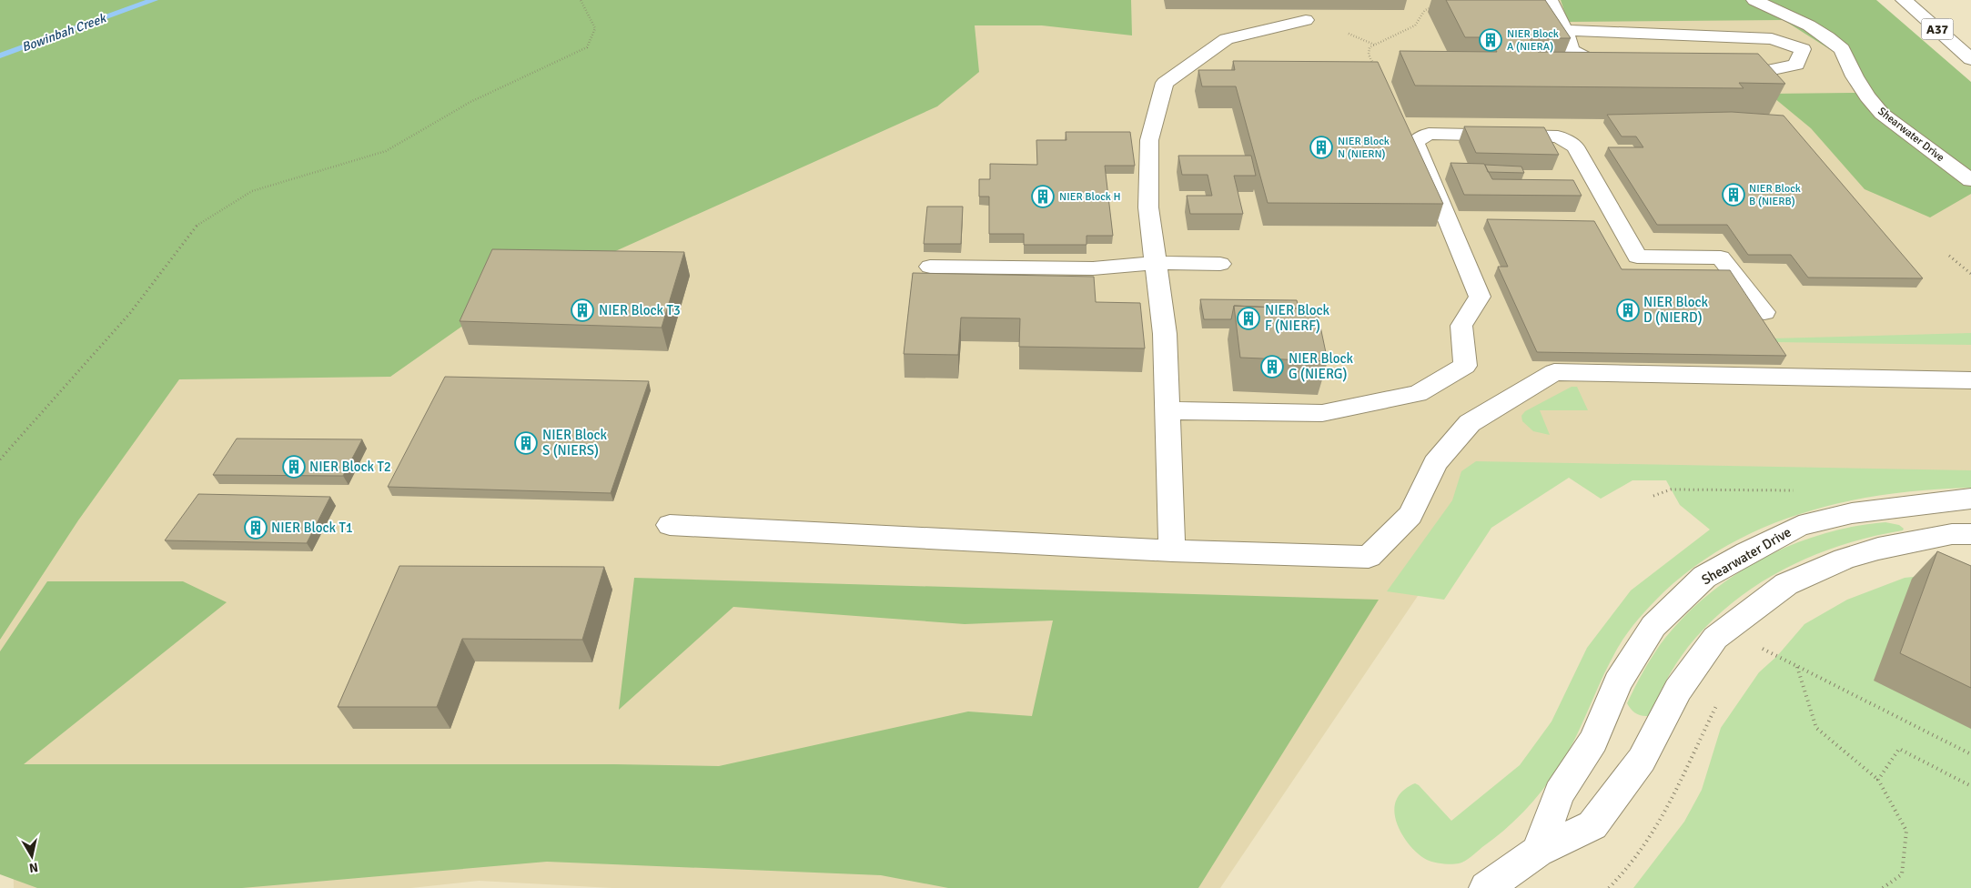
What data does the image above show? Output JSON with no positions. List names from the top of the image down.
{
  "streets": {
    "main road": ["A37", "Shearwater Drive"]
  },
  "water": ["Bowinbah Creek"],
  "places": {
    "building": [
      "NIER Block A (NIERA)",
      "NIER Block N (NIERN)",
      "NIER Block B (NIERB)",
      "NIER Block H",
      "NIER Block T3",
      "NIER Block D (NIERD)",
      "NIER Block F (NIERF)",
      "NIER Block G (NIERG)",
      "NIER Block S (NIERS)",
      "NIER Block T2",
      "NIER Block T1"
    ]
  },
  "north": "bottom"
}
